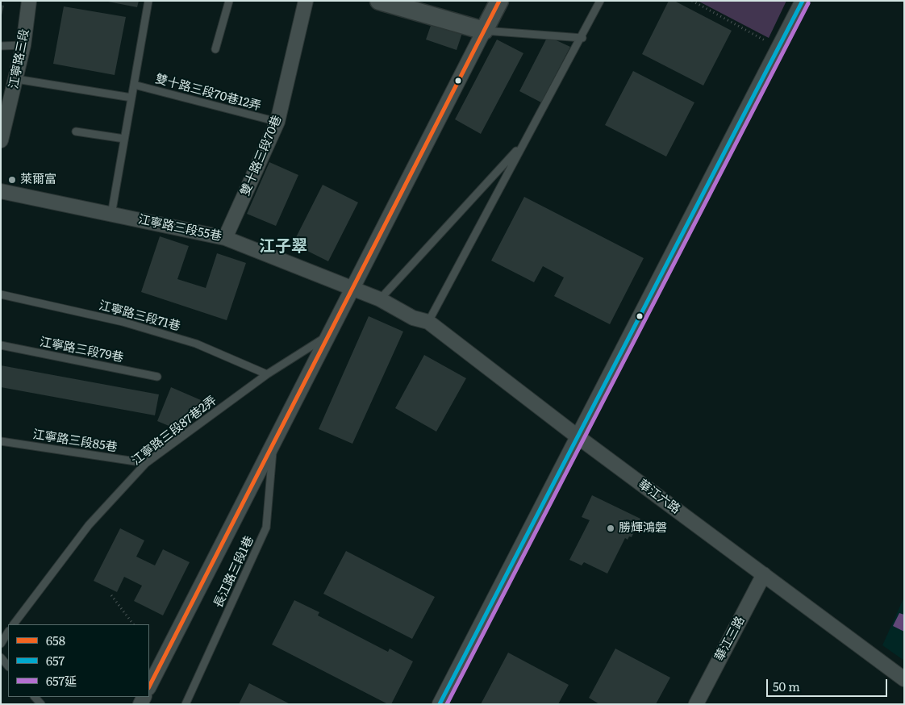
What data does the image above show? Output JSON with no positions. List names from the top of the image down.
{
  "streets": {
    "street": [
      "江寧路三段",
      "雙十路三段70巷",
      "江寧路三段55巷",
      "華江六路",
      "華江三路"
    ],
    "lane": [
      "雙十路三段70巷12弄",
      "江寧路三段71巷",
      "江寧路三段79巷",
      "江寧路三段87巷2弄",
      "江寧路三段85巷",
      "長江路三段1巷"
    ]
  },
  "crossings": [
    ["雙十路三段70巷12弄", "雙十路三段70巷"],
    ["雙十路三段70巷", "江寧路三段55巷"],
    ["江寧路三段55巷", "華江六路"],
    ["江寧路三段71巷", "江寧路三段87巷2弄"],
    ["江寧路三段87巷2弄", "江寧路三段85巷"],
    ["華江六路", "華江三路"]
  ],
  "districts": ["江子翠"],
  "places": ["萊爾富", "勝輝鴻磐"],
  "lines": ["transit line 658", "transit line 657", "transit line 657延"],
  "legend": ["658", "657", "657延"],
  "scale_bar": "50 m"
}
